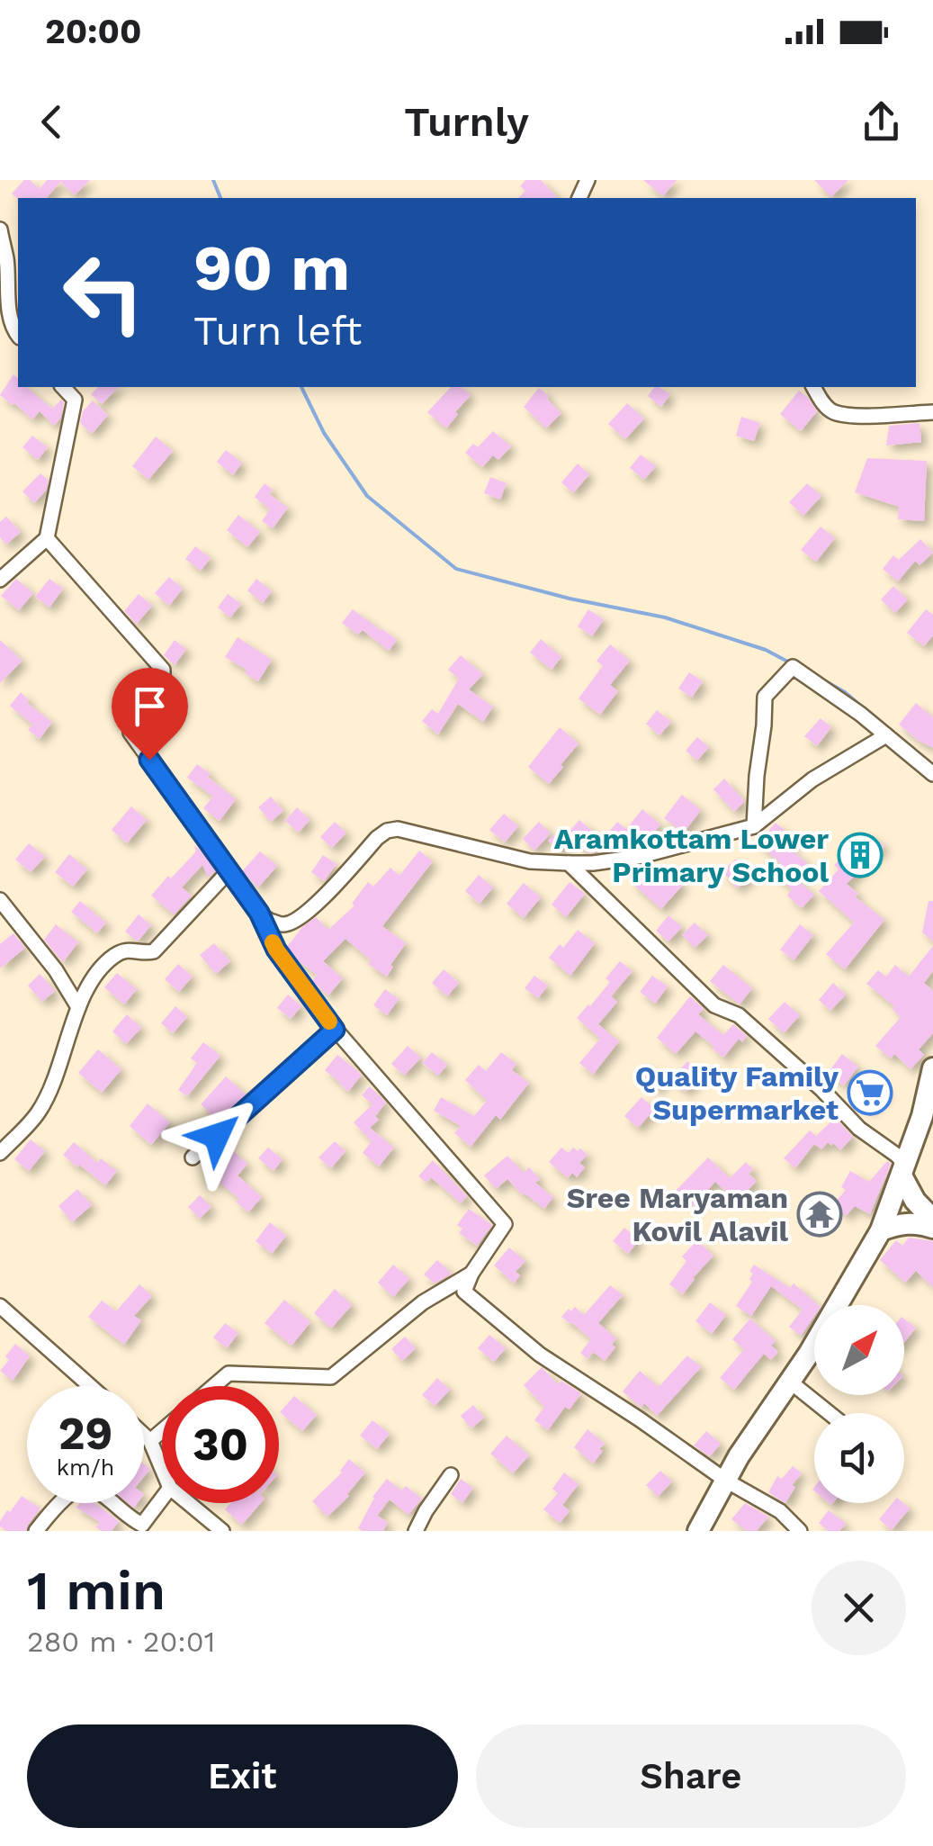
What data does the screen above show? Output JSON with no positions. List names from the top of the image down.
{
  "places": {
    "building": ["Aramkottam Lower Primary School"],
    "supermarket": ["Quality Family Supermarket"],
    "temple": ["Sree Maryaman Kovil Alavil"]
  },
  "north": "top right",
  "page": {
    "status": "20:00",
    "header": "Turnly",
    "turn": ["90 m", "Turn left"],
    "speed": "29 km/h",
    "limit": "30",
    "heading": ["1 min", "280 m · 20:01"],
    "buttons": ["Exit", "Share"]
  }
}
